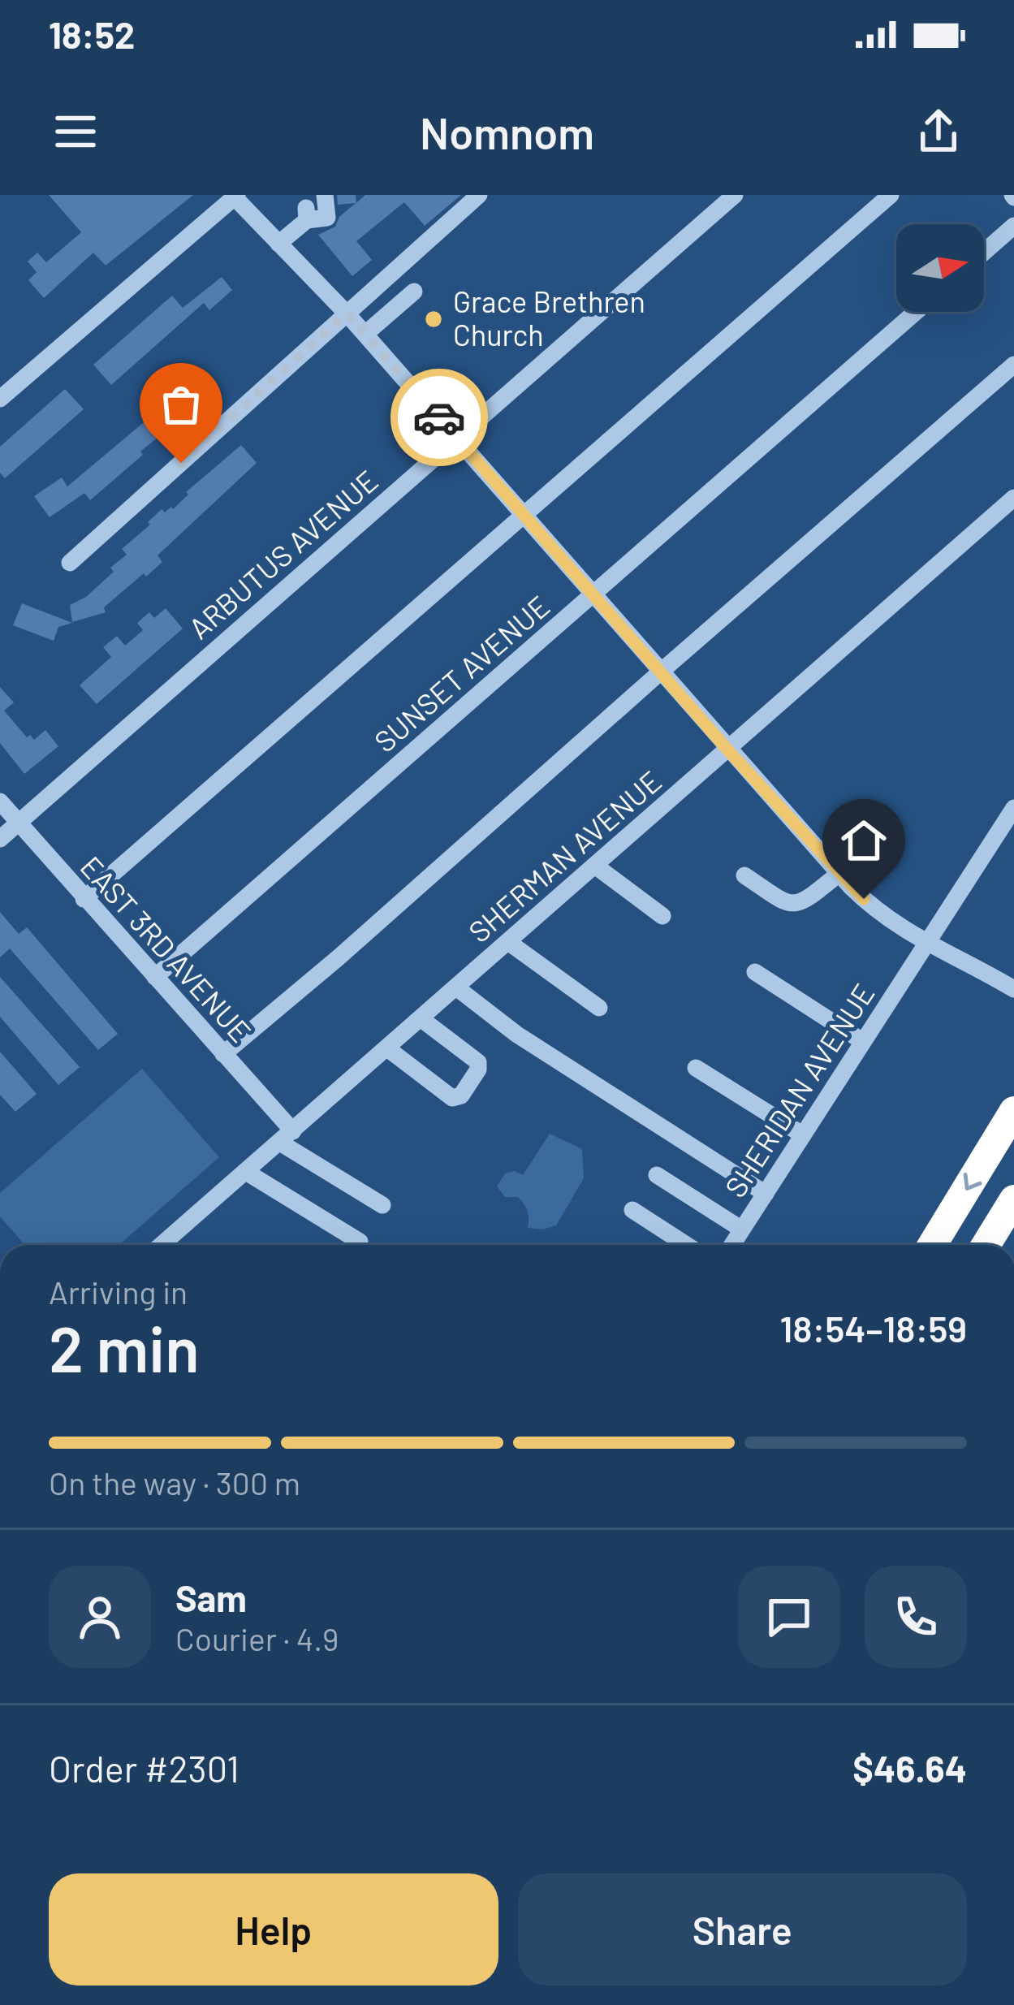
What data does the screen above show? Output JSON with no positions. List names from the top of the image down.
{
  "streets": {
    "street": [
      "ARBUTUS AVENUE",
      "SUNSET AVENUE",
      "SHERMAN AVENUE",
      "EAST 3RD AVENUE",
      "SHERIDAN AVENUE"
    ]
  },
  "crossings": [
    ["ARBUTUS AVENUE", "EAST 3RD AVENUE"],
    ["SUNSET AVENUE", "EAST 3RD AVENUE"],
    ["SHERMAN AVENUE", "EAST 3RD AVENUE"]
  ],
  "places": ["Grace Brethren Church"],
  "north": "right",
  "page": {
    "status": "18:52",
    "header": "Nomnom",
    "heading": ["2 min", "Arriving in", "18:54–18:59"],
    "panel": [
      "Sam",
      "Courier · 4.9",
      "Order #2301",
      "$46.64"
    ],
    "bar": "On the way · 300 m",
    "buttons": ["Help", "Share"]
  }
}
